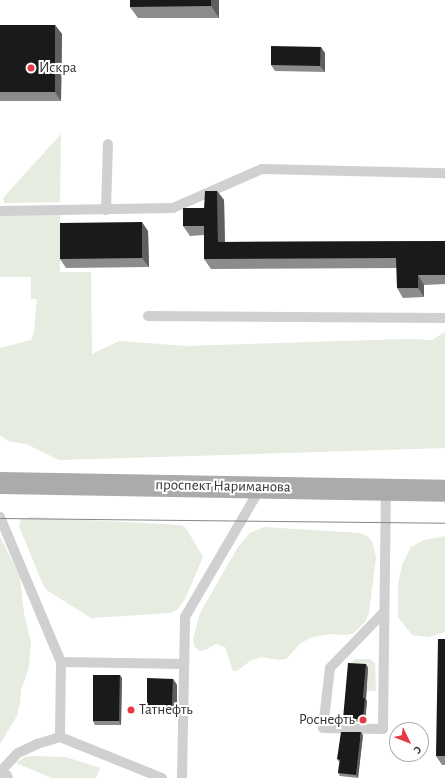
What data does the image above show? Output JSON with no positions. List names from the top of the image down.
{
  "streets": {
    "main road": ["проспект Нариманова"]
  },
  "places": ["Искра", "Татнефть", "Роснефть"],
  "north": "bottom right"
}
